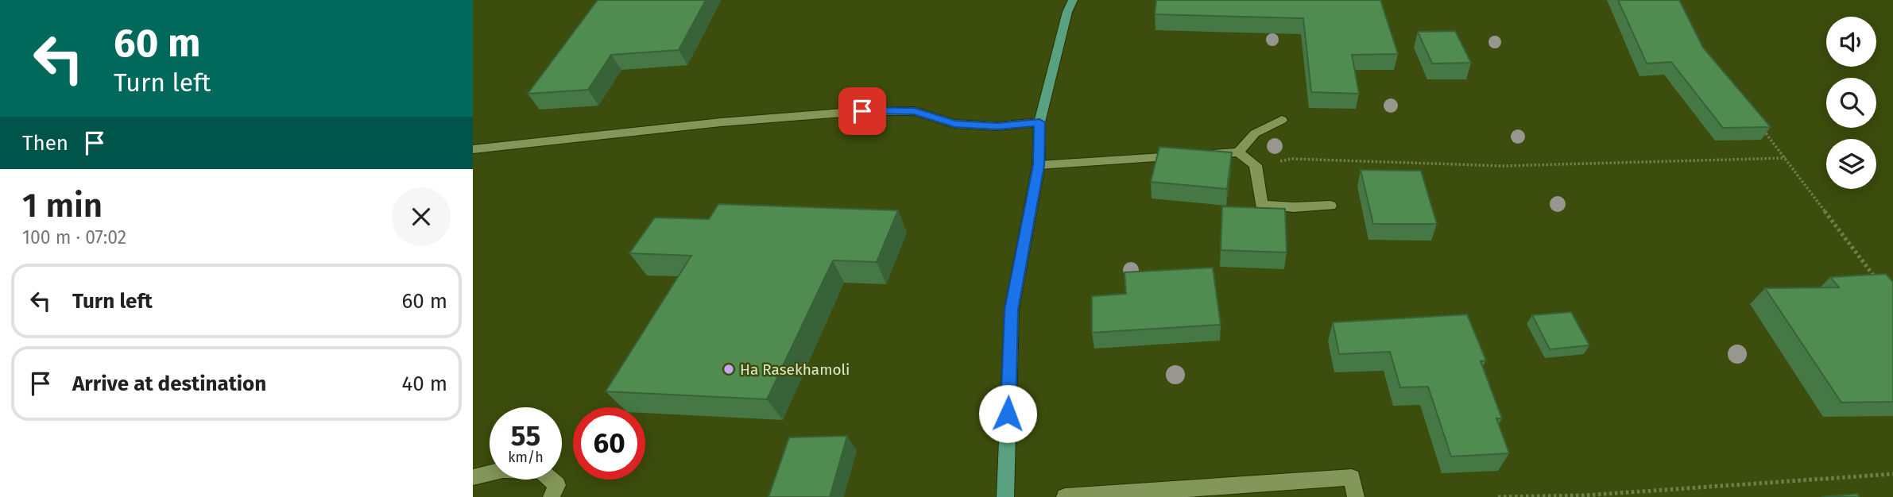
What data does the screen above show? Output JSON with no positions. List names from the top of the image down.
{
  "places": ["Ha Rasekhamoli"],
  "page": {
    "turn": ["60 m", "Turn left"],
    "then": "Then",
    "heading": ["1 min", "100 m · 07:02"],
    "list": [
      {
        "name": "Turn left",
        "value": "60 m"
      },
      {
        "name": "Arrive at destination",
        "value": "40 m"
      }
    ],
    "speed": "55 km/h",
    "limit": "60"
  }
}
